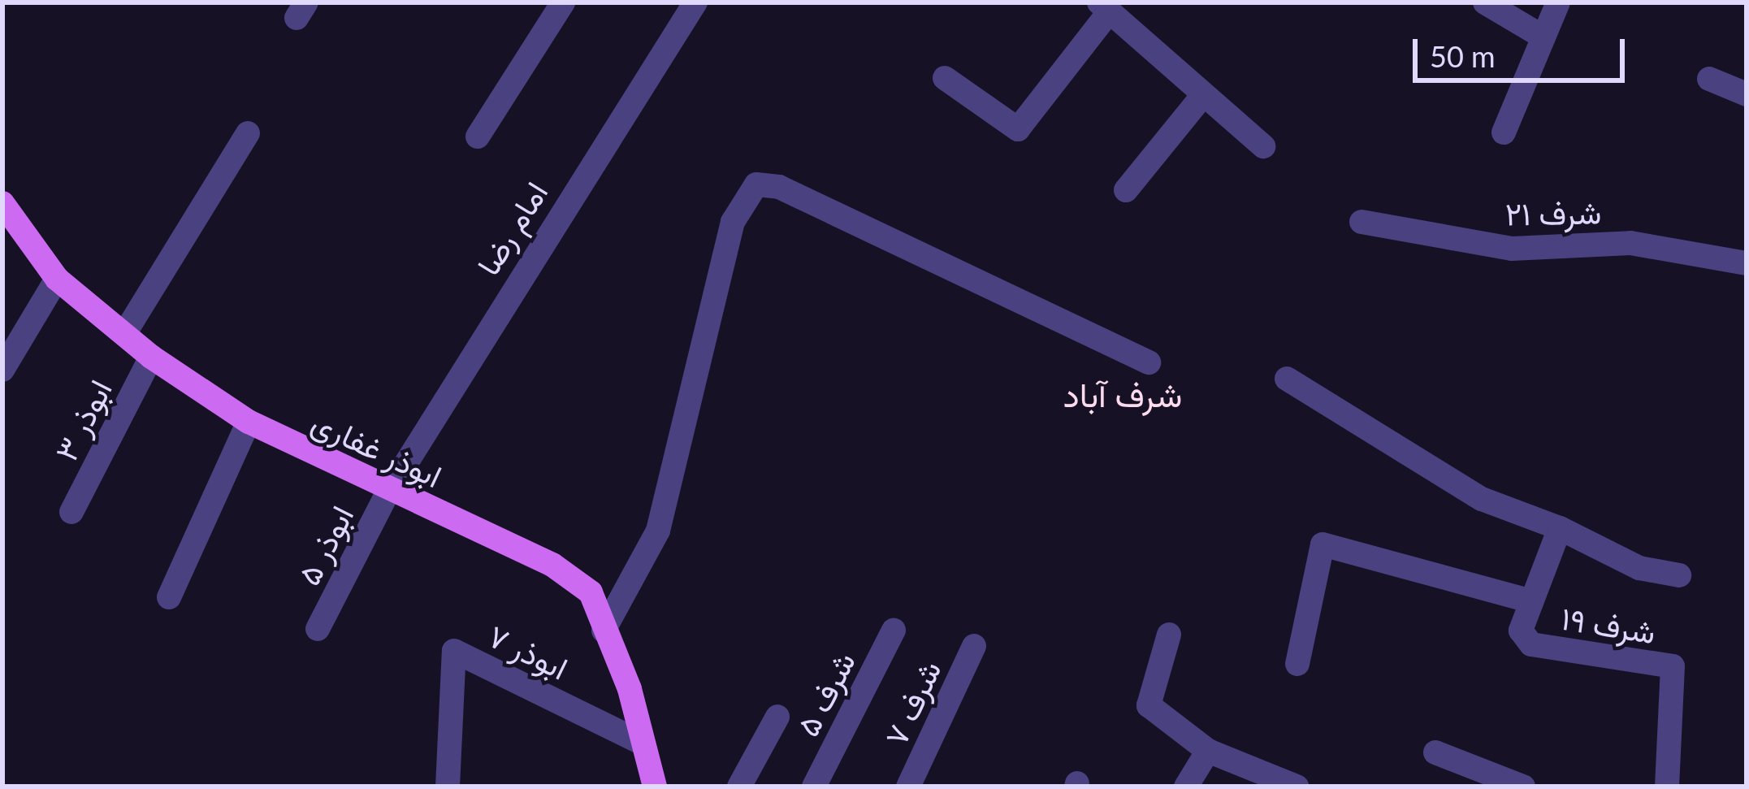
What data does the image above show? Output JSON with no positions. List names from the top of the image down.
{
  "streets": {
    "main road": ["ابوذر غفاری"],
    "street": [
      "شرف ۲۱",
      "امام رضا",
      "ابوذر ۳",
      "ابوذر ۵",
      "شرف ۱۹",
      "ابوذر ۷",
      "شرف ۵",
      "شرف ۷"
    ]
  },
  "crossings": [
    ["امام رضا", "ابوذر غفاری"],
    ["امام رضا", "ابوذر ۵"],
    ["ابوذر ۳", "ابوذر غفاری"],
    ["ابوذر غفاری", "ابوذر ۵"],
    ["ابوذر غفاری", "ابوذر ۷"]
  ],
  "districts": ["شرف آباد"],
  "scale_bar": "50 m"
}
